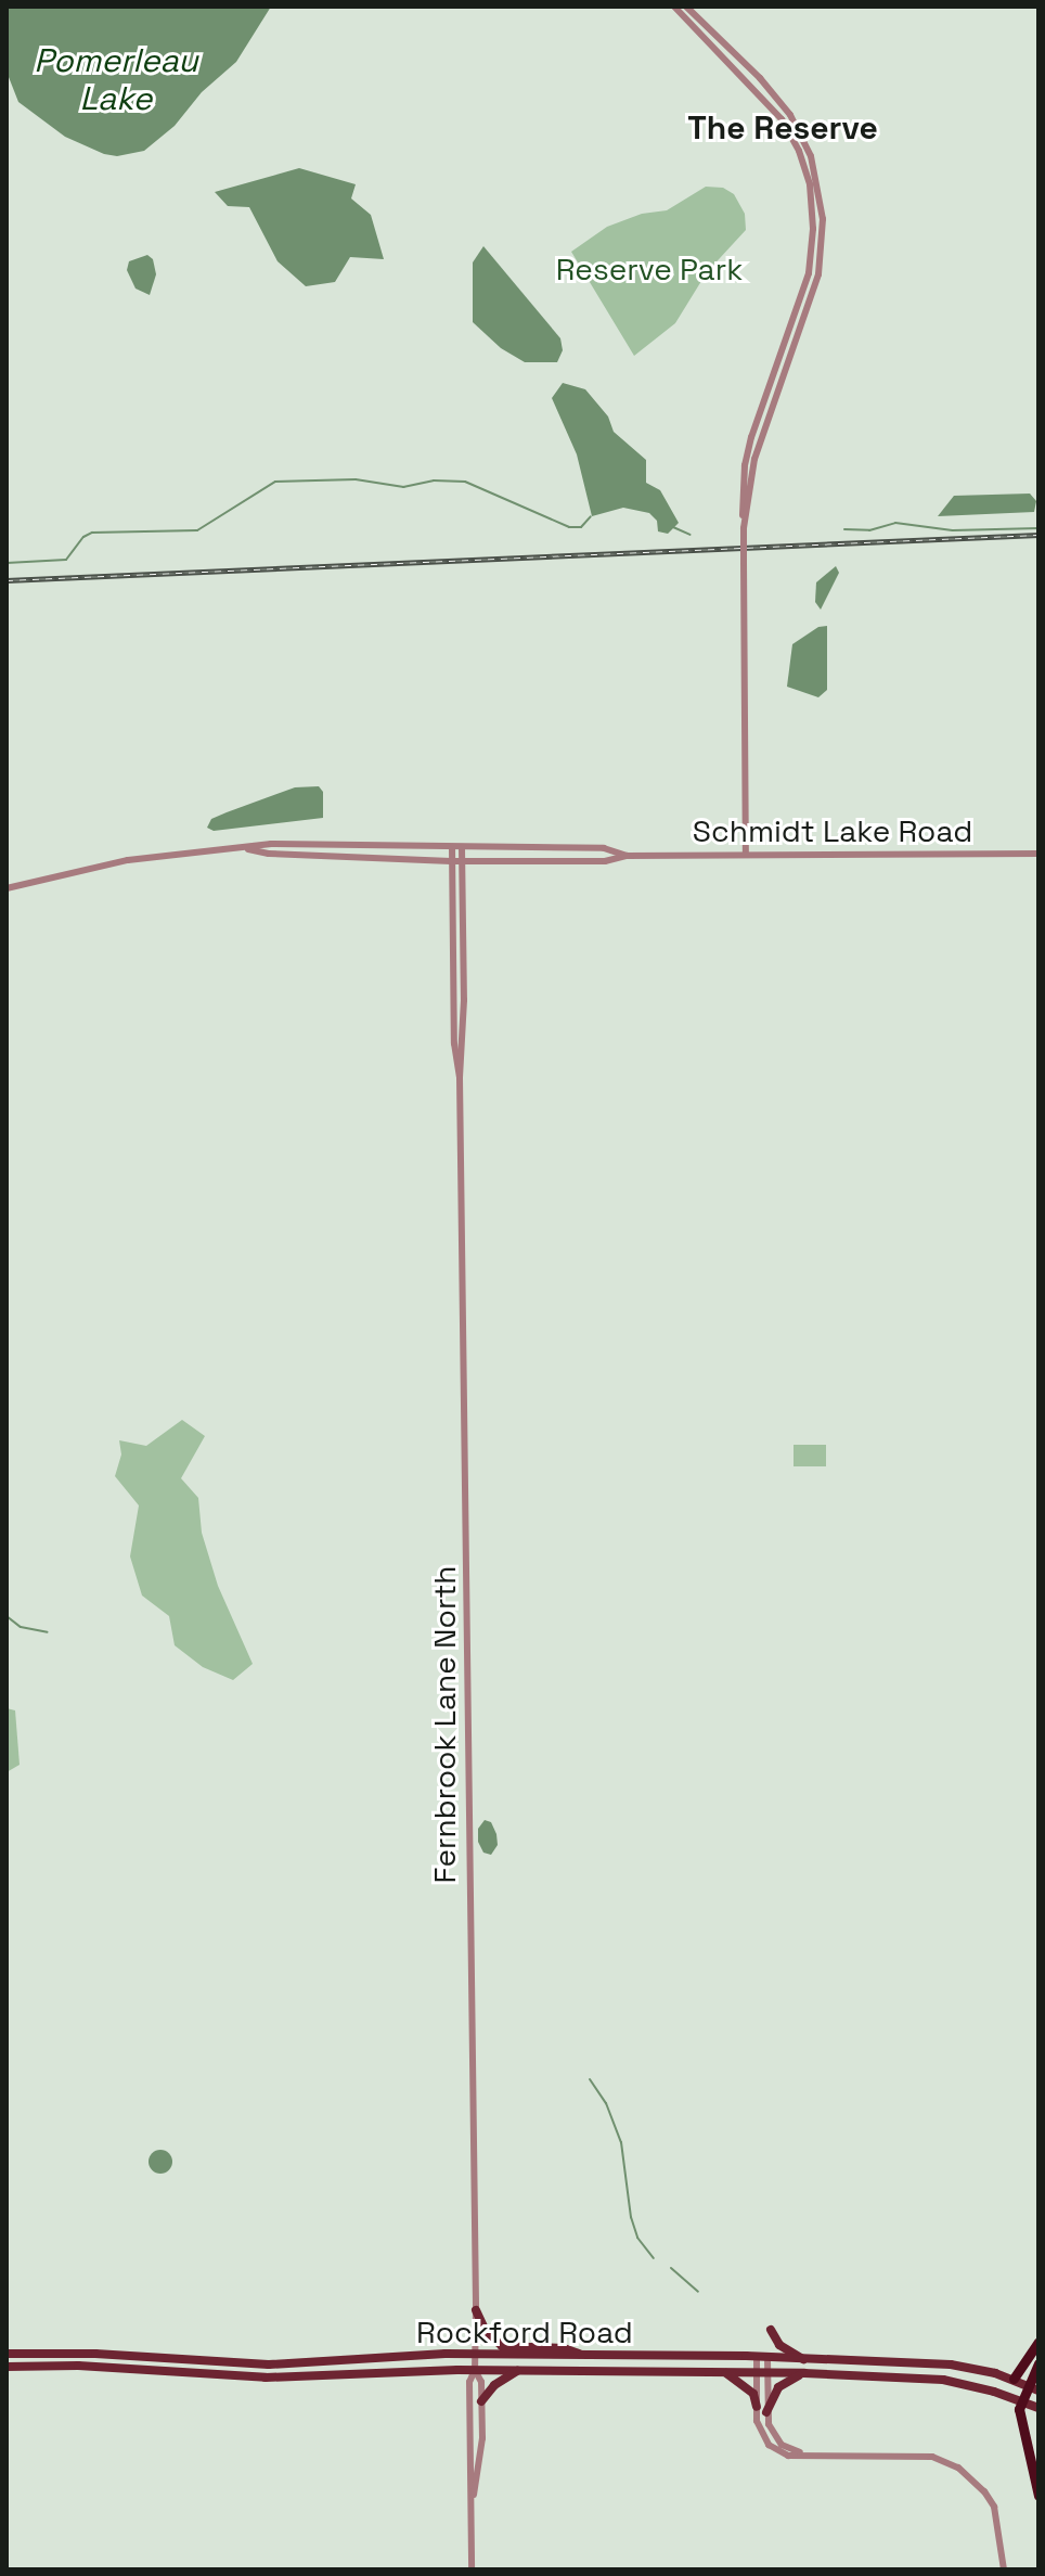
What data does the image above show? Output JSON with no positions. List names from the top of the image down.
{
  "streets": {
    "main road": ["Rockford Road"],
    "street": ["Schmidt Lake Road", "Fernbrook Lane North"]
  },
  "crossings": [
    ["Schmidt Lake Road", "Fernbrook Lane North"],
    ["Fernbrook Lane North", "Rockford Road"]
  ],
  "districts": ["The Reserve"],
  "water": ["Pomerleau Lake"],
  "parks": ["Reserve Park"]
}
